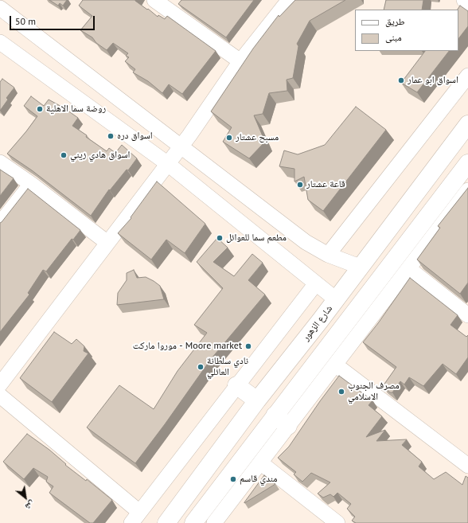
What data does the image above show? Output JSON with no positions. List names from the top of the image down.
{
  "streets": {
    "main road": ["شارع الزهور"]
  },
  "places": [
    "اسواق ابو عمار",
    "روضة سما الاهلية",
    "اسواق دره",
    "مسبح عشتار",
    "اسواق هادي زيني",
    "قاعة عشتار",
    "مطعم سما للعوائل",
    "موروا ماركت - Moore market",
    "نادي سلطانة العائلي",
    "مصرف الجنوب الاسلامي",
    "مندي قاسم"
  ],
  "legend": ["طريق", "مبنى"],
  "scale_bar": "50 m",
  "north": "bottom right"
}
